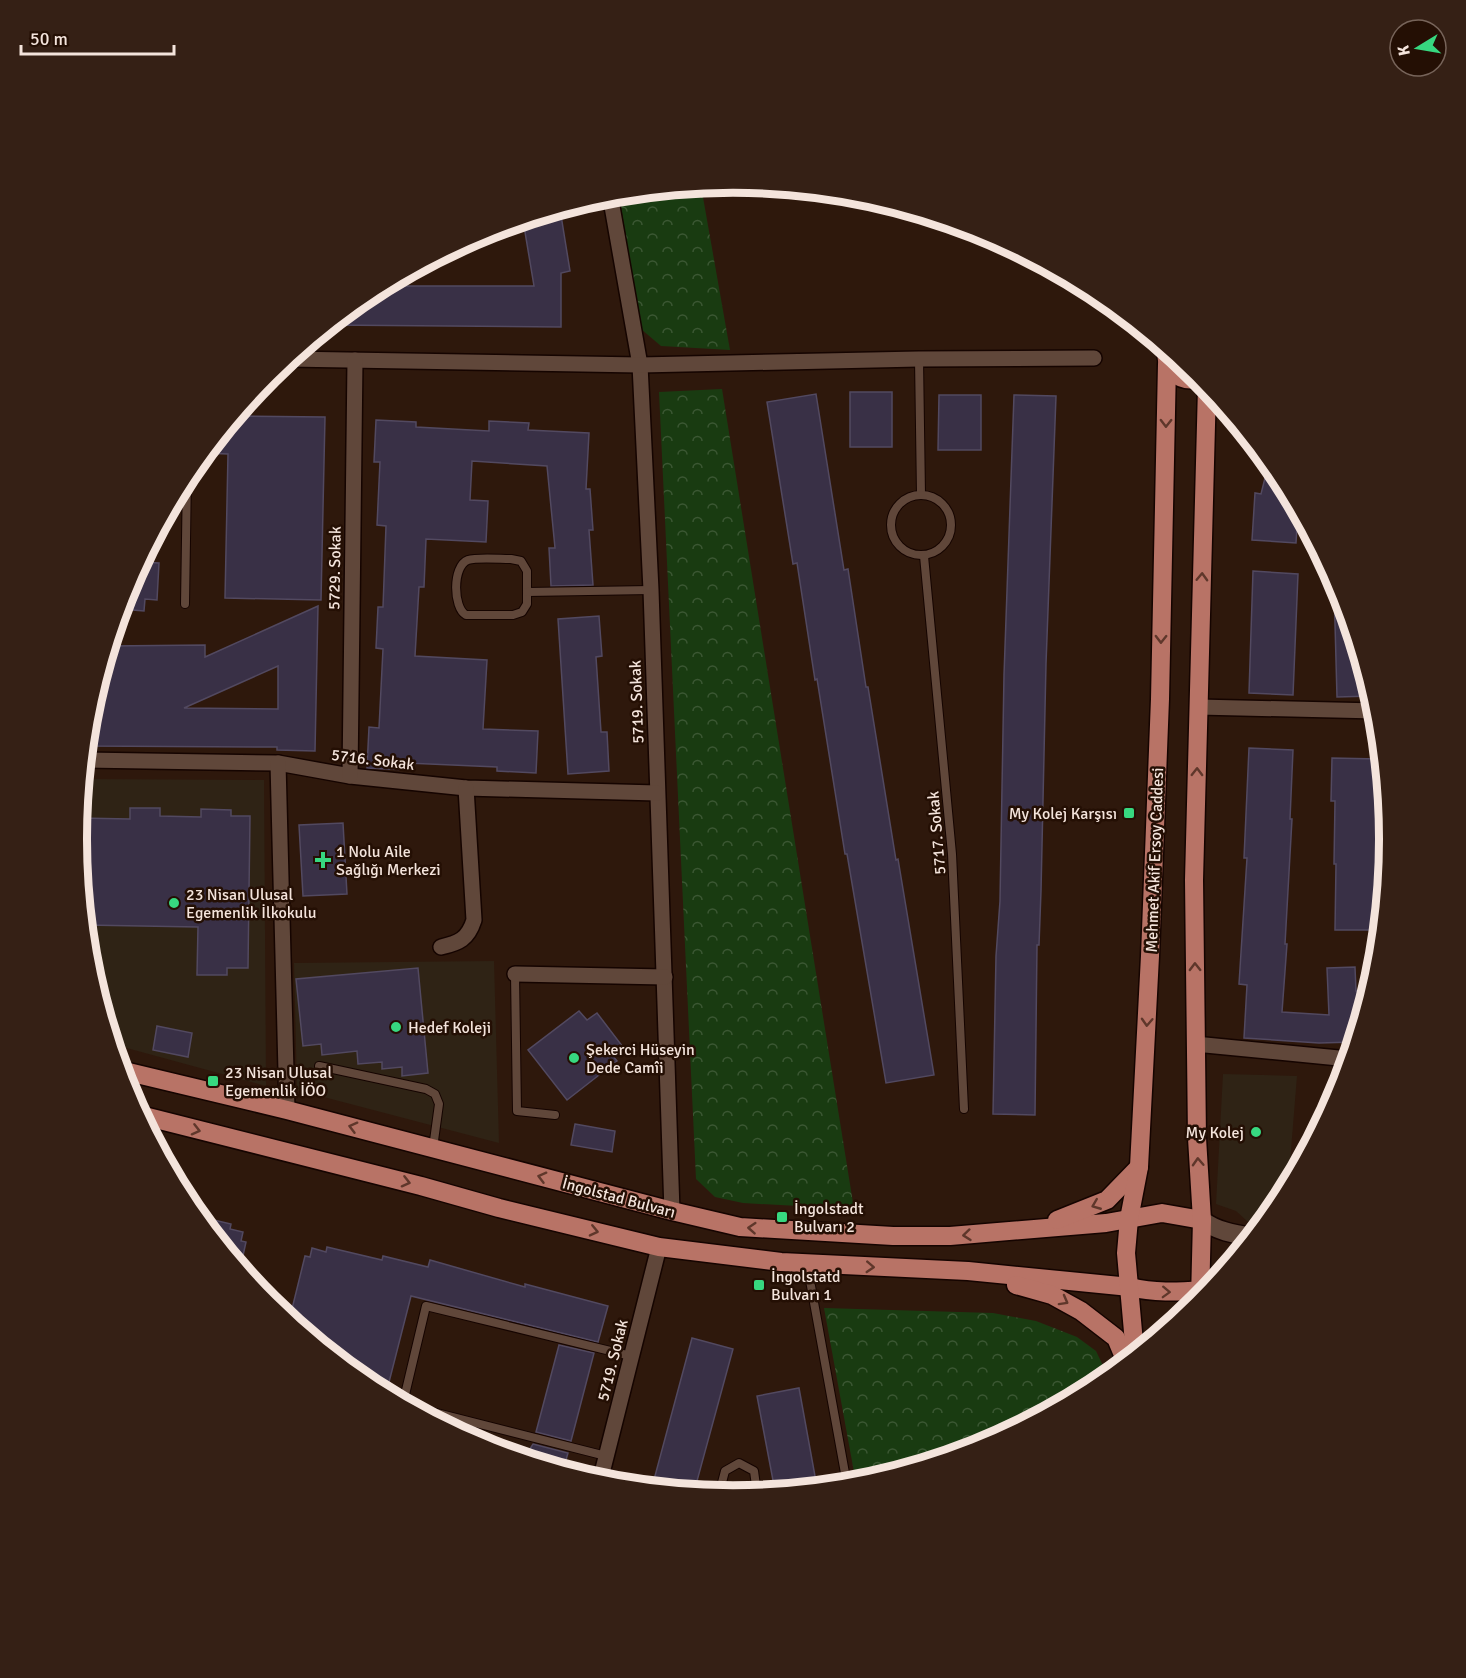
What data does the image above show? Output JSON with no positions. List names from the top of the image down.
{
  "streets": {
    "main road": ["Mehmet Akif Ersoy Caddesi", "İngolstad Bulvarı"],
    "street": ["5729. Sokak", "5719. Sokak", "5716. Sokak"],
    "lane": ["5717. Sokak"]
  },
  "crossings": [
    ["5729. Sokak", "5716. Sokak"],
    ["5719. Sokak", "5716. Sokak"],
    ["5719. Sokak", "İngolstad Bulvarı"],
    ["Mehmet Akif Ersoy Caddesi", "İngolstad Bulvarı"]
  ],
  "places": {
    "transit": [
      "My Kolej Karşısı",
      "23 Nisan Ulusal Egemenlik İÖO",
      "İngolstadt Bulvarı 2",
      "İngolstatd Bulvarı 1"
    ],
    "health": ["1 Nolu Aile Sağlığı Merkezi"],
    "other": [
      "23 Nisan Ulusal Egemenlik İlkokulu",
      "Hedef Koleji",
      "Şekerci Hüseyin Dede Camîi",
      "My Kolej"
    ]
  },
  "scale_bar": "50 m",
  "north": "left"
}
